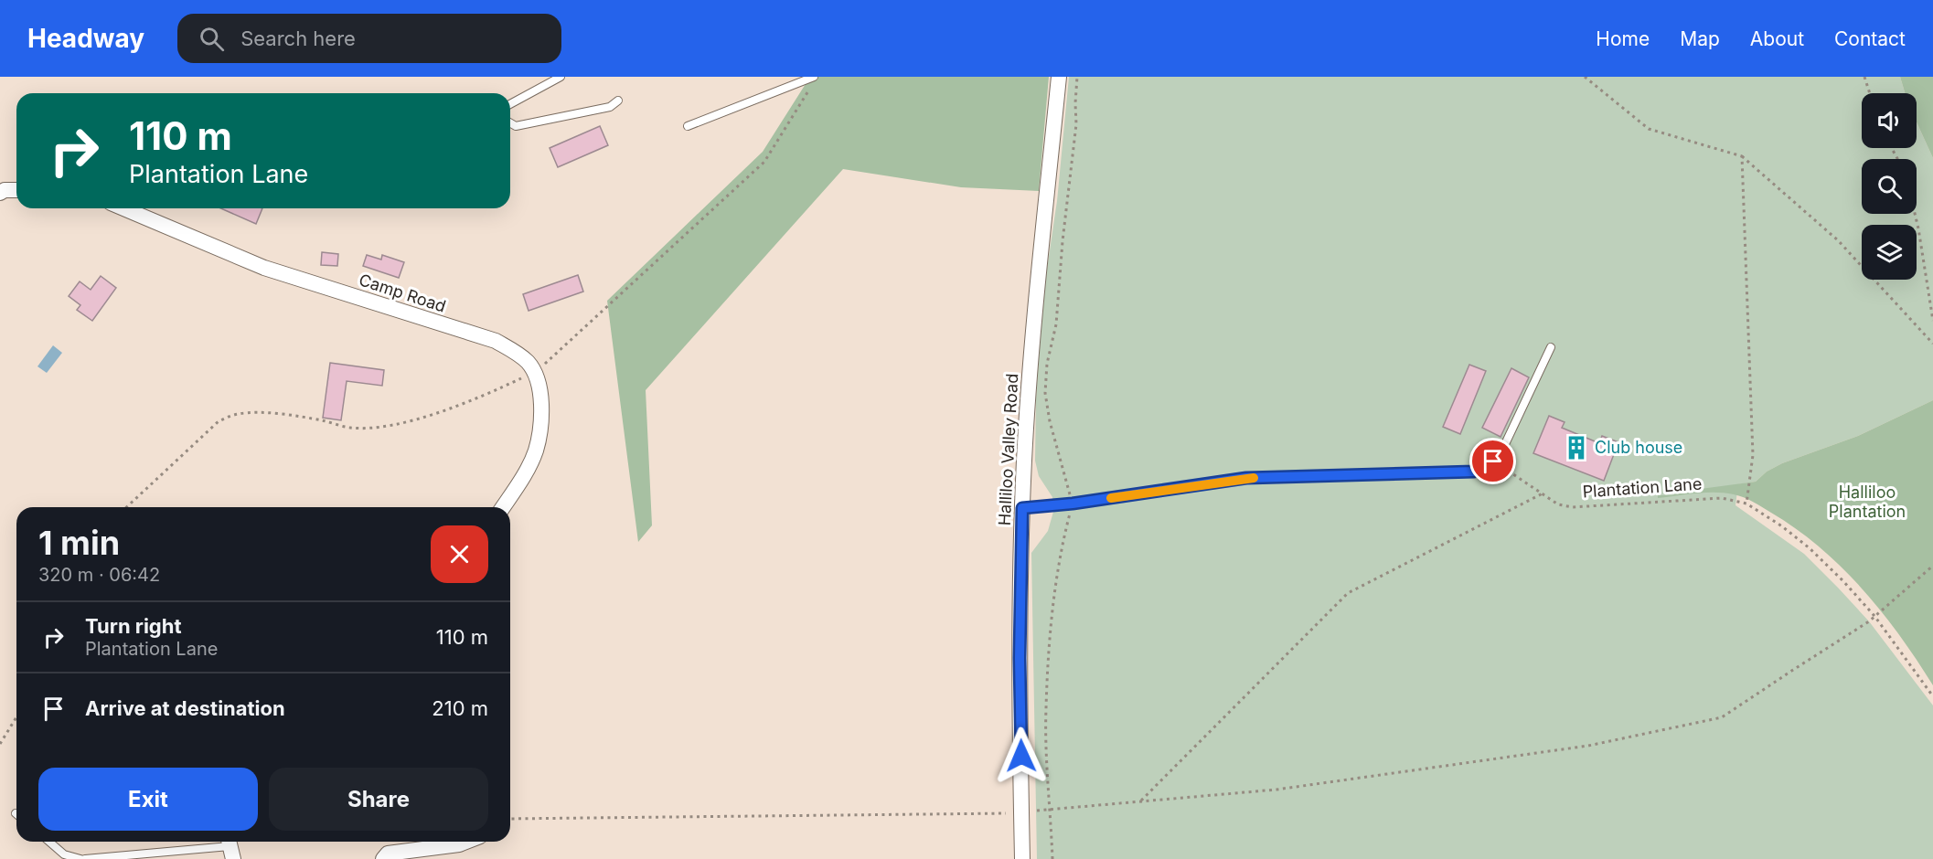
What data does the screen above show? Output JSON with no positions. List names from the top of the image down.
{
  "streets": {
    "street": ["Camp Road", "Halliloo Valley Road"],
    "path": ["Plantation Lane"]
  },
  "parks": ["Halliloo Plantation"],
  "places": {
    "building": ["Club house"]
  },
  "page": {
    "header": "Headway",
    "search": "Search here",
    "nav": [
      "Home",
      "Map",
      "About",
      "Contact"
    ],
    "turn": ["110 m", "Plantation Lane"],
    "heading": ["1 min", "320 m · 06:42"],
    "list": [
      {
        "name": "Turn right",
        "note": "Plantation Lane",
        "value": "110 m"
      },
      {
        "name": "Arrive at destination",
        "value": "210 m"
      }
    ],
    "buttons": ["Exit", "Share"]
  }
}
